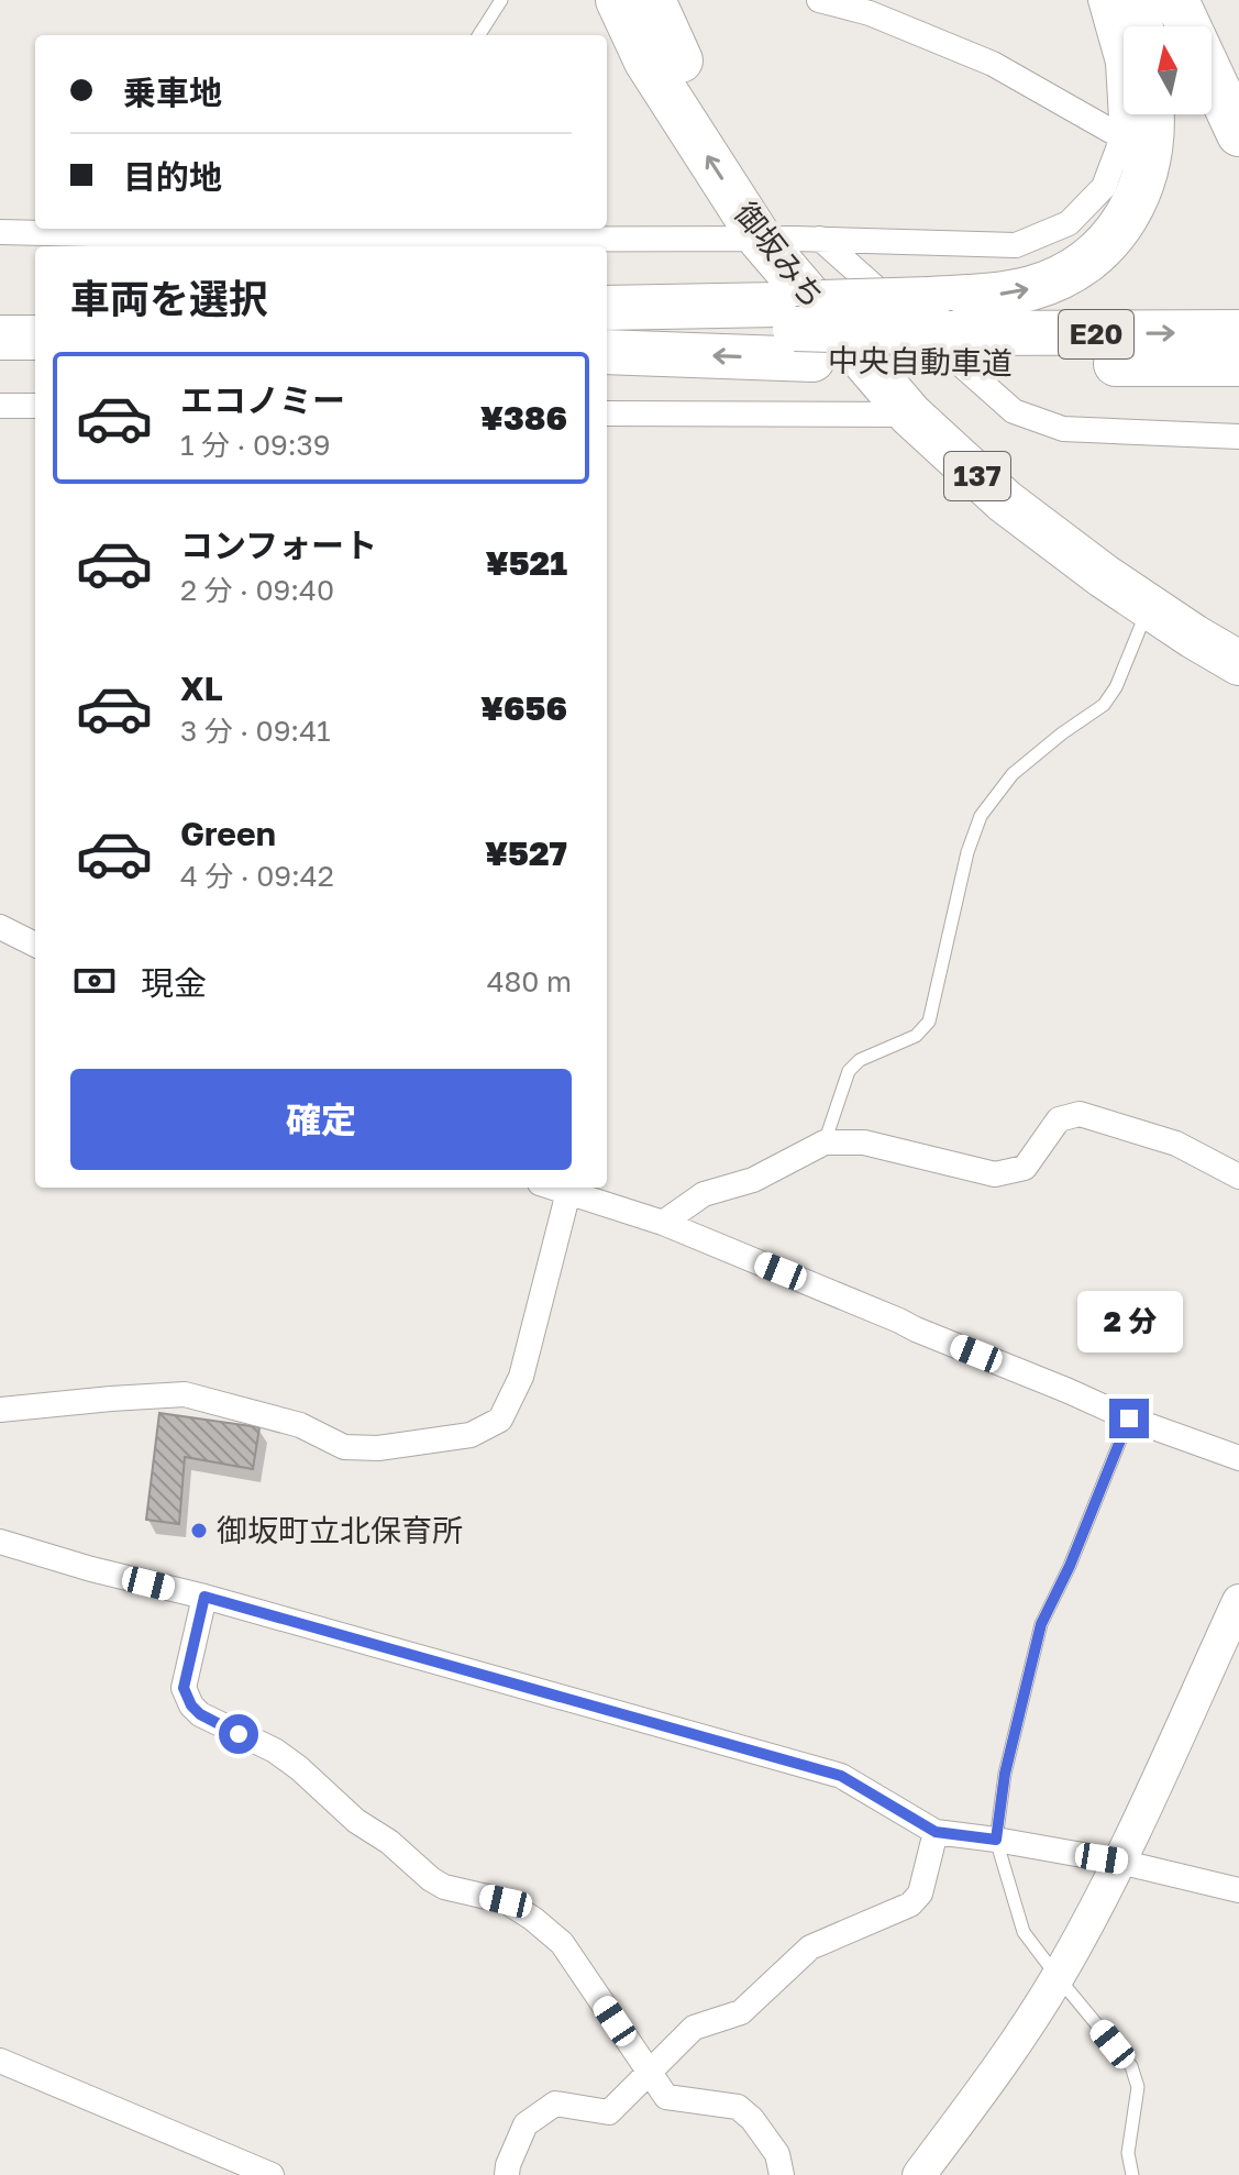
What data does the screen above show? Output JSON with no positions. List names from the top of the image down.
{
  "streets": {
    "highway": [
      "御坂みち",
      "E20",
      "中央自動車道",
      "137"
    ]
  },
  "places": ["御坂町立北保育所"],
  "north": "top",
  "page": {
    "banner": ["乗車地", "目的地"],
    "heading": "車両を選択",
    "list": [
      {
        "name": "エコノミー",
        "note": "1 分 · 09:39",
        "value": "¥386"
      },
      {
        "name": "コンフォート",
        "note": "2 分 · 09:40",
        "value": "¥521"
      },
      {
        "name": "XL",
        "note": "3 分 · 09:41",
        "value": "¥656"
      },
      {
        "name": "Green",
        "note": "4 分 · 09:42",
        "value": "¥527"
      }
    ],
    "pay": ["現金", "480 m"],
    "buttons": "確定",
    "bubble": "2 分"
  }
}
